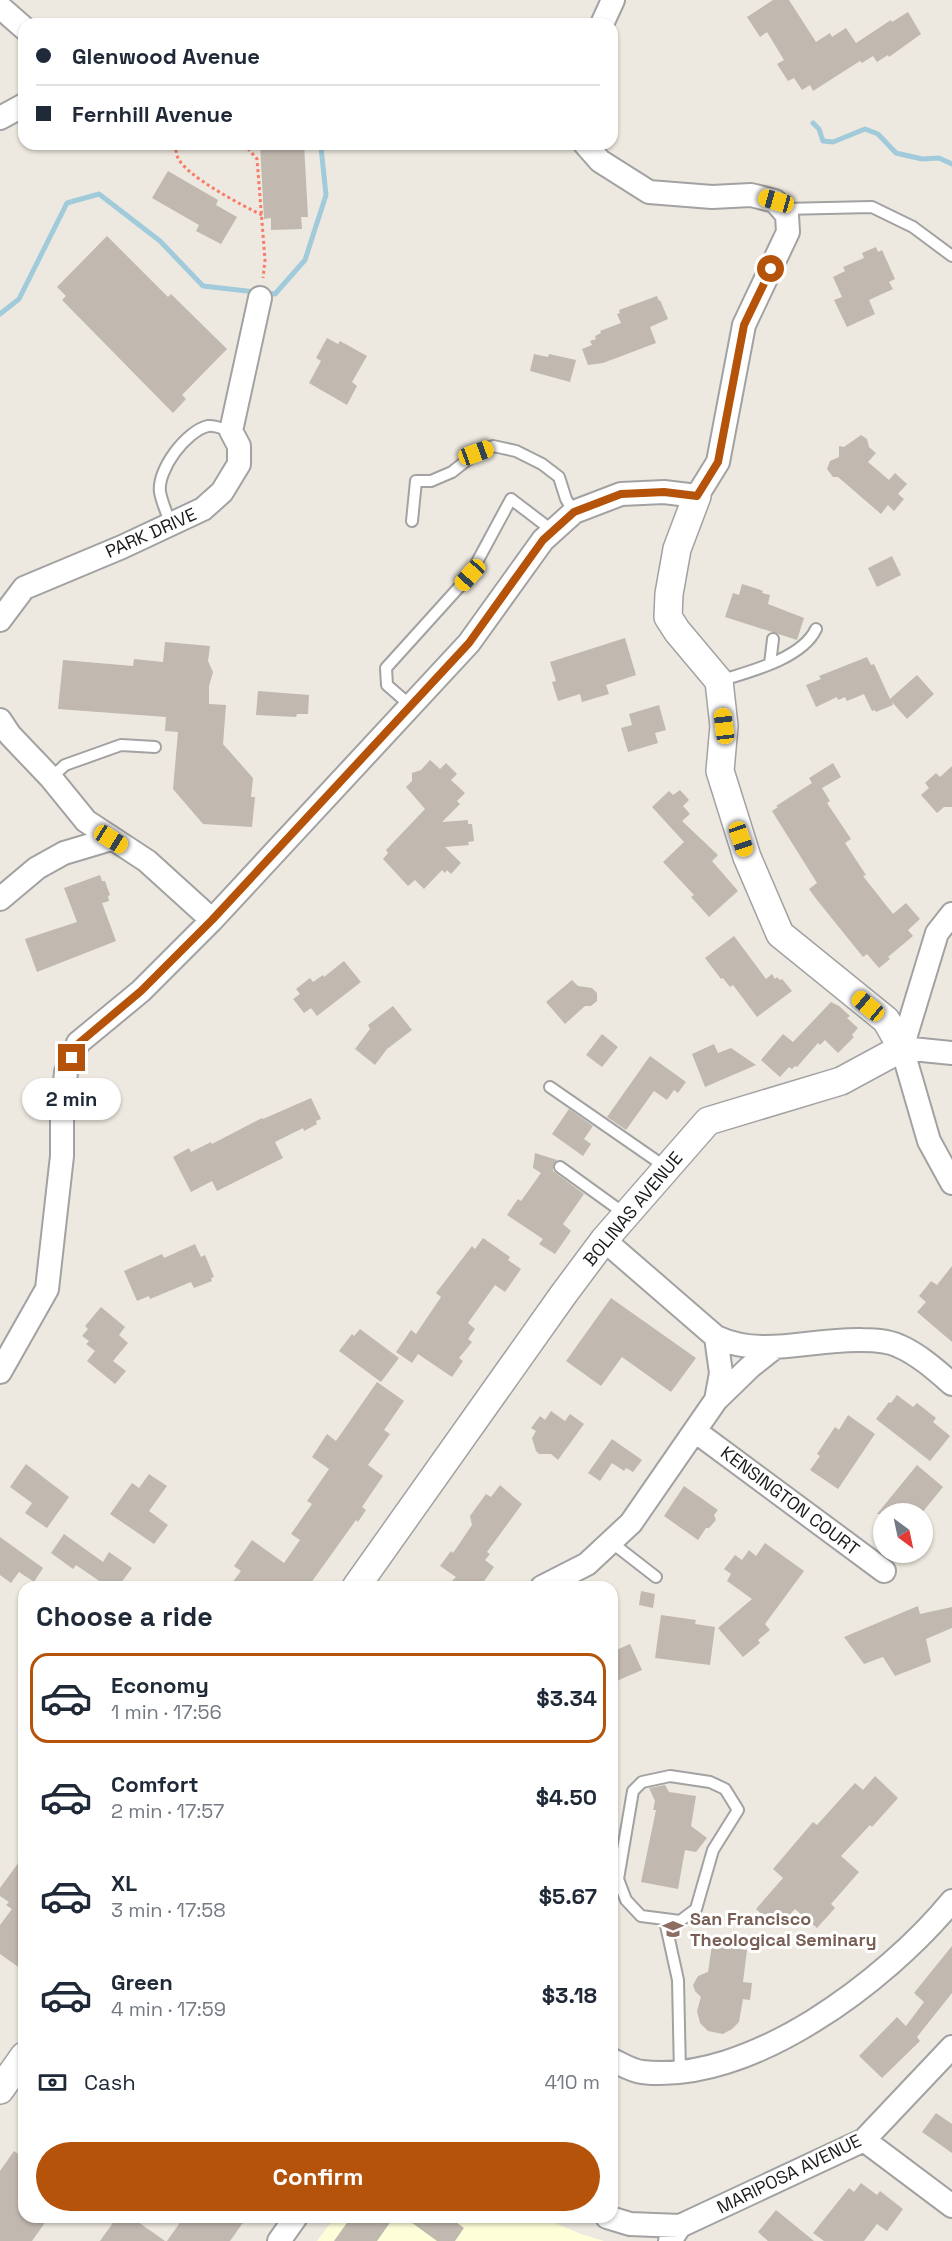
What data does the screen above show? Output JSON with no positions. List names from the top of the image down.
{
  "streets": {
    "street": [
      "PARK DRIVE",
      "BOLINAS AVENUE",
      "KENSINGTON COURT",
      "MARIPOSA AVENUE"
    ]
  },
  "places": {
    "school or university": ["San Francisco Theological Seminary"]
  },
  "north": "bottom right",
  "page": {
    "banner": ["Glenwood Avenue", "Fernhill Avenue"],
    "bubble": "2 min",
    "heading": "Choose a ride",
    "list": [
      {
        "name": "Economy",
        "note": "1 min · 17:56",
        "value": "$3.34"
      },
      {
        "name": "Comfort",
        "note": "2 min · 17:57",
        "value": "$4.50"
      },
      {
        "name": "XL",
        "note": "3 min · 17:58",
        "value": "$5.67"
      },
      {
        "name": "Green",
        "note": "4 min · 17:59",
        "value": "$3.18"
      }
    ],
    "pay": ["Cash", "410 m"],
    "buttons": "Confirm"
  }
}
